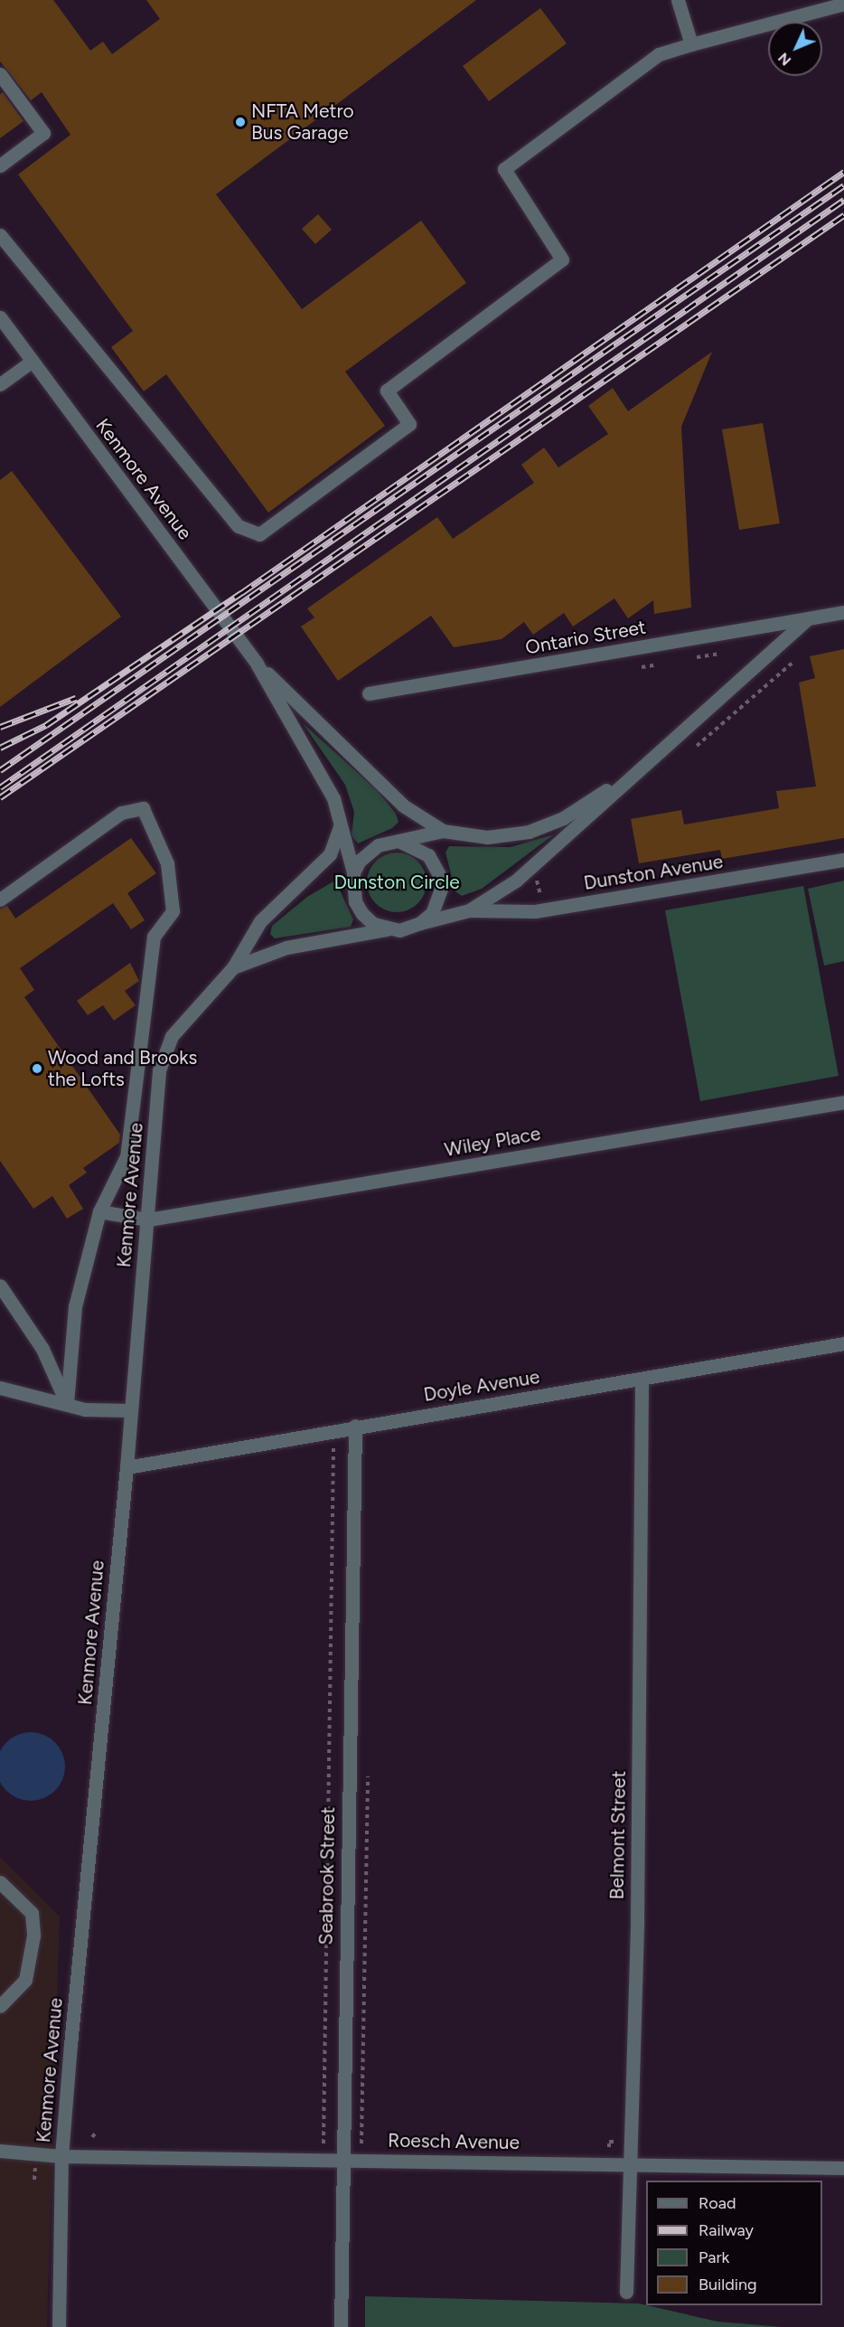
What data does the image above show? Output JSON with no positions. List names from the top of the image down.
{
  "streets": {
    "street": [
      "Kenmore Avenue",
      "Ontario Street",
      "Dunston Avenue",
      "Wiley Place",
      "Doyle Avenue",
      "Belmont Street",
      "Seabrook Street",
      "Roesch Avenue"
    ]
  },
  "crossings": [
    ["Kenmore Avenue", "Wiley Place"],
    ["Kenmore Avenue", "Doyle Avenue"],
    ["Kenmore Avenue", "Roesch Avenue"],
    ["Doyle Avenue", "Belmont Street"],
    ["Doyle Avenue", "Seabrook Street"],
    ["Belmont Street", "Roesch Avenue"],
    ["Seabrook Street", "Roesch Avenue"]
  ],
  "parks": ["Dunston Circle"],
  "places": ["NFTA Metro Bus Garage", "Wood and Brooks the Lofts"],
  "legend": [
    "Road",
    "Railway",
    "Park",
    "Building"
  ],
  "north": "bottom left"
}
